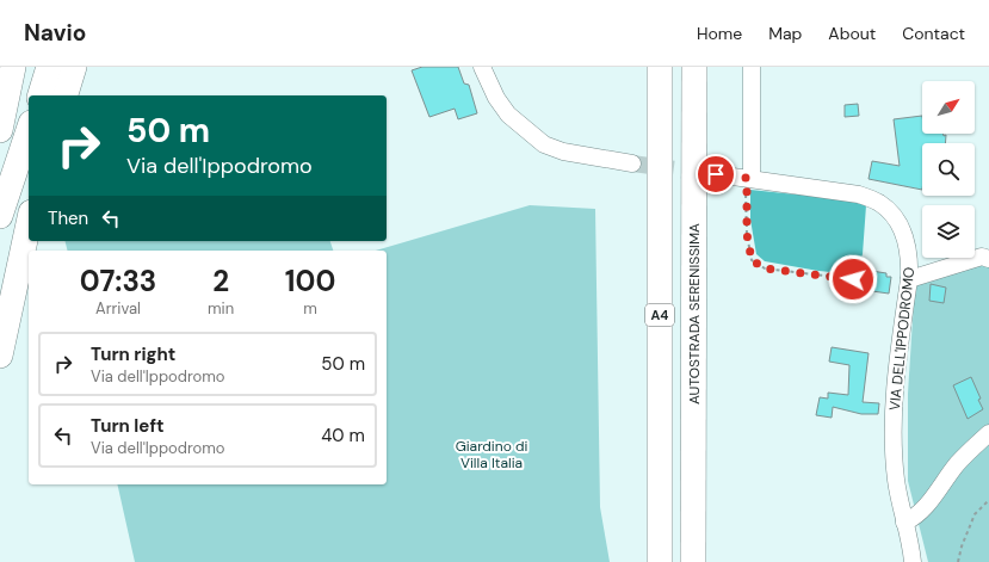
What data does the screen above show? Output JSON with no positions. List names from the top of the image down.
{
  "streets": {
    "highway": ["AUTOSTRADA SERENISSIMA", "A4"],
    "street": ["VIA DELL'IPPODROMO"]
  },
  "parks": ["Giardino di Villa Italia"],
  "north": "top right",
  "page": {
    "header": "Navio",
    "nav": [
      "Home",
      "Map",
      "About",
      "Contact"
    ],
    "turn": ["50 m", "Via dell'Ippodromo"],
    "then": "Then",
    "eta": [
      "07:33",
      "Arrival",
      "2",
      "min",
      "100",
      "m"
    ],
    "list": [
      {
        "name": "Turn right",
        "note": "Via dell'Ippodromo",
        "value": "50 m"
      },
      {
        "name": "Turn left",
        "note": "Via dell'Ippodromo",
        "value": "40 m"
      }
    ]
  }
}
